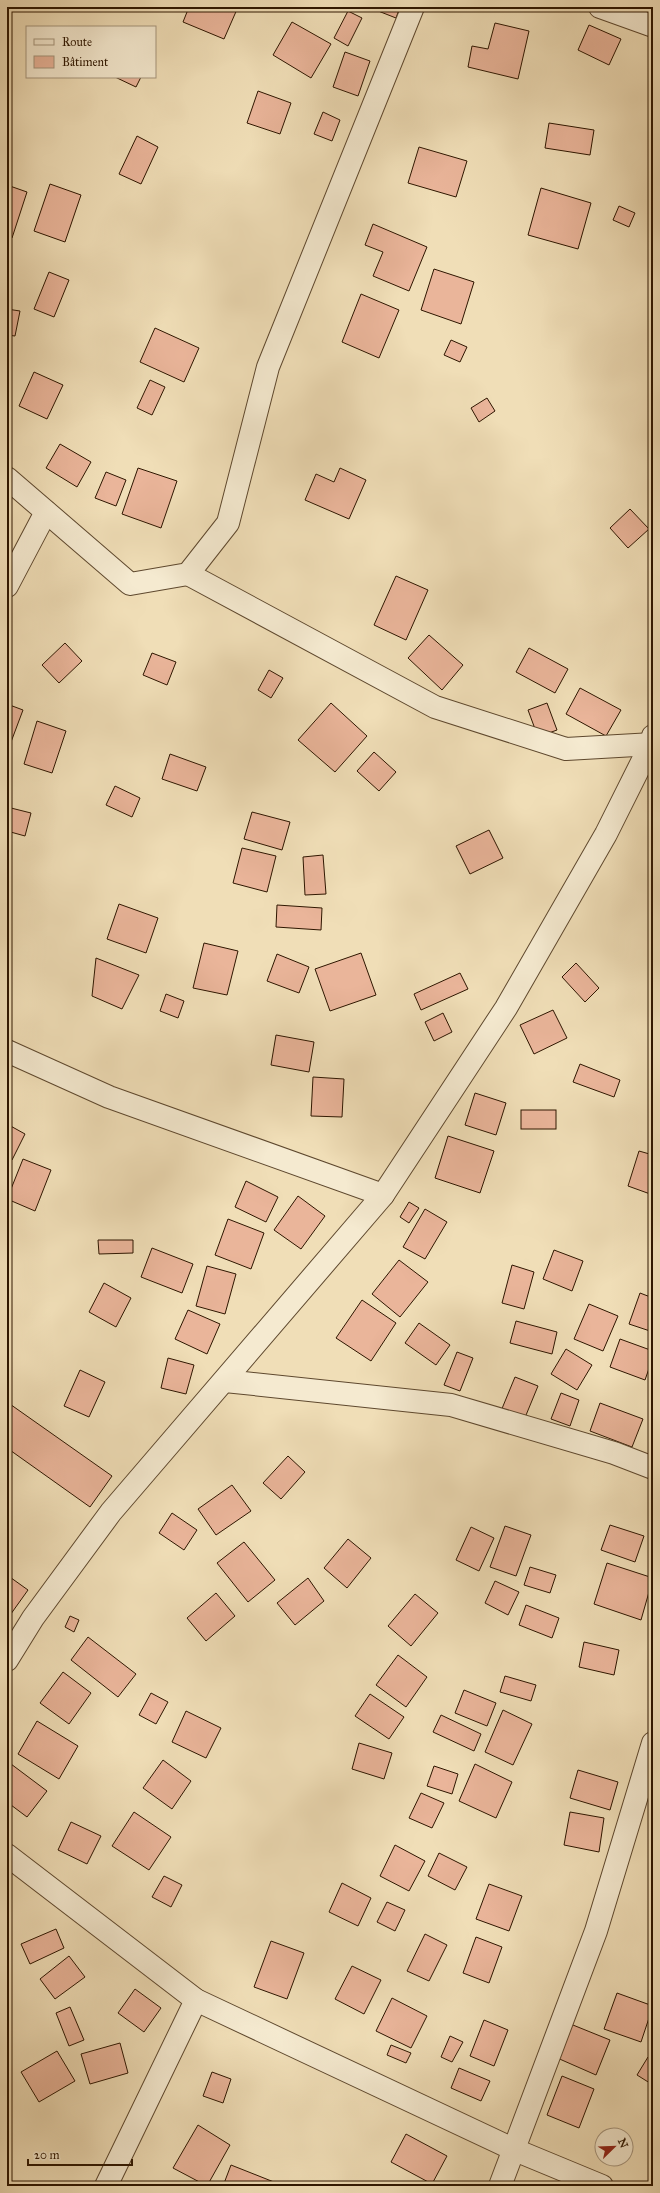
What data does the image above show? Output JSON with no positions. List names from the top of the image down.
{
  "legend": ["Route", "Bâtiment"],
  "scale_bar": "20 m",
  "north": "top right"
}
